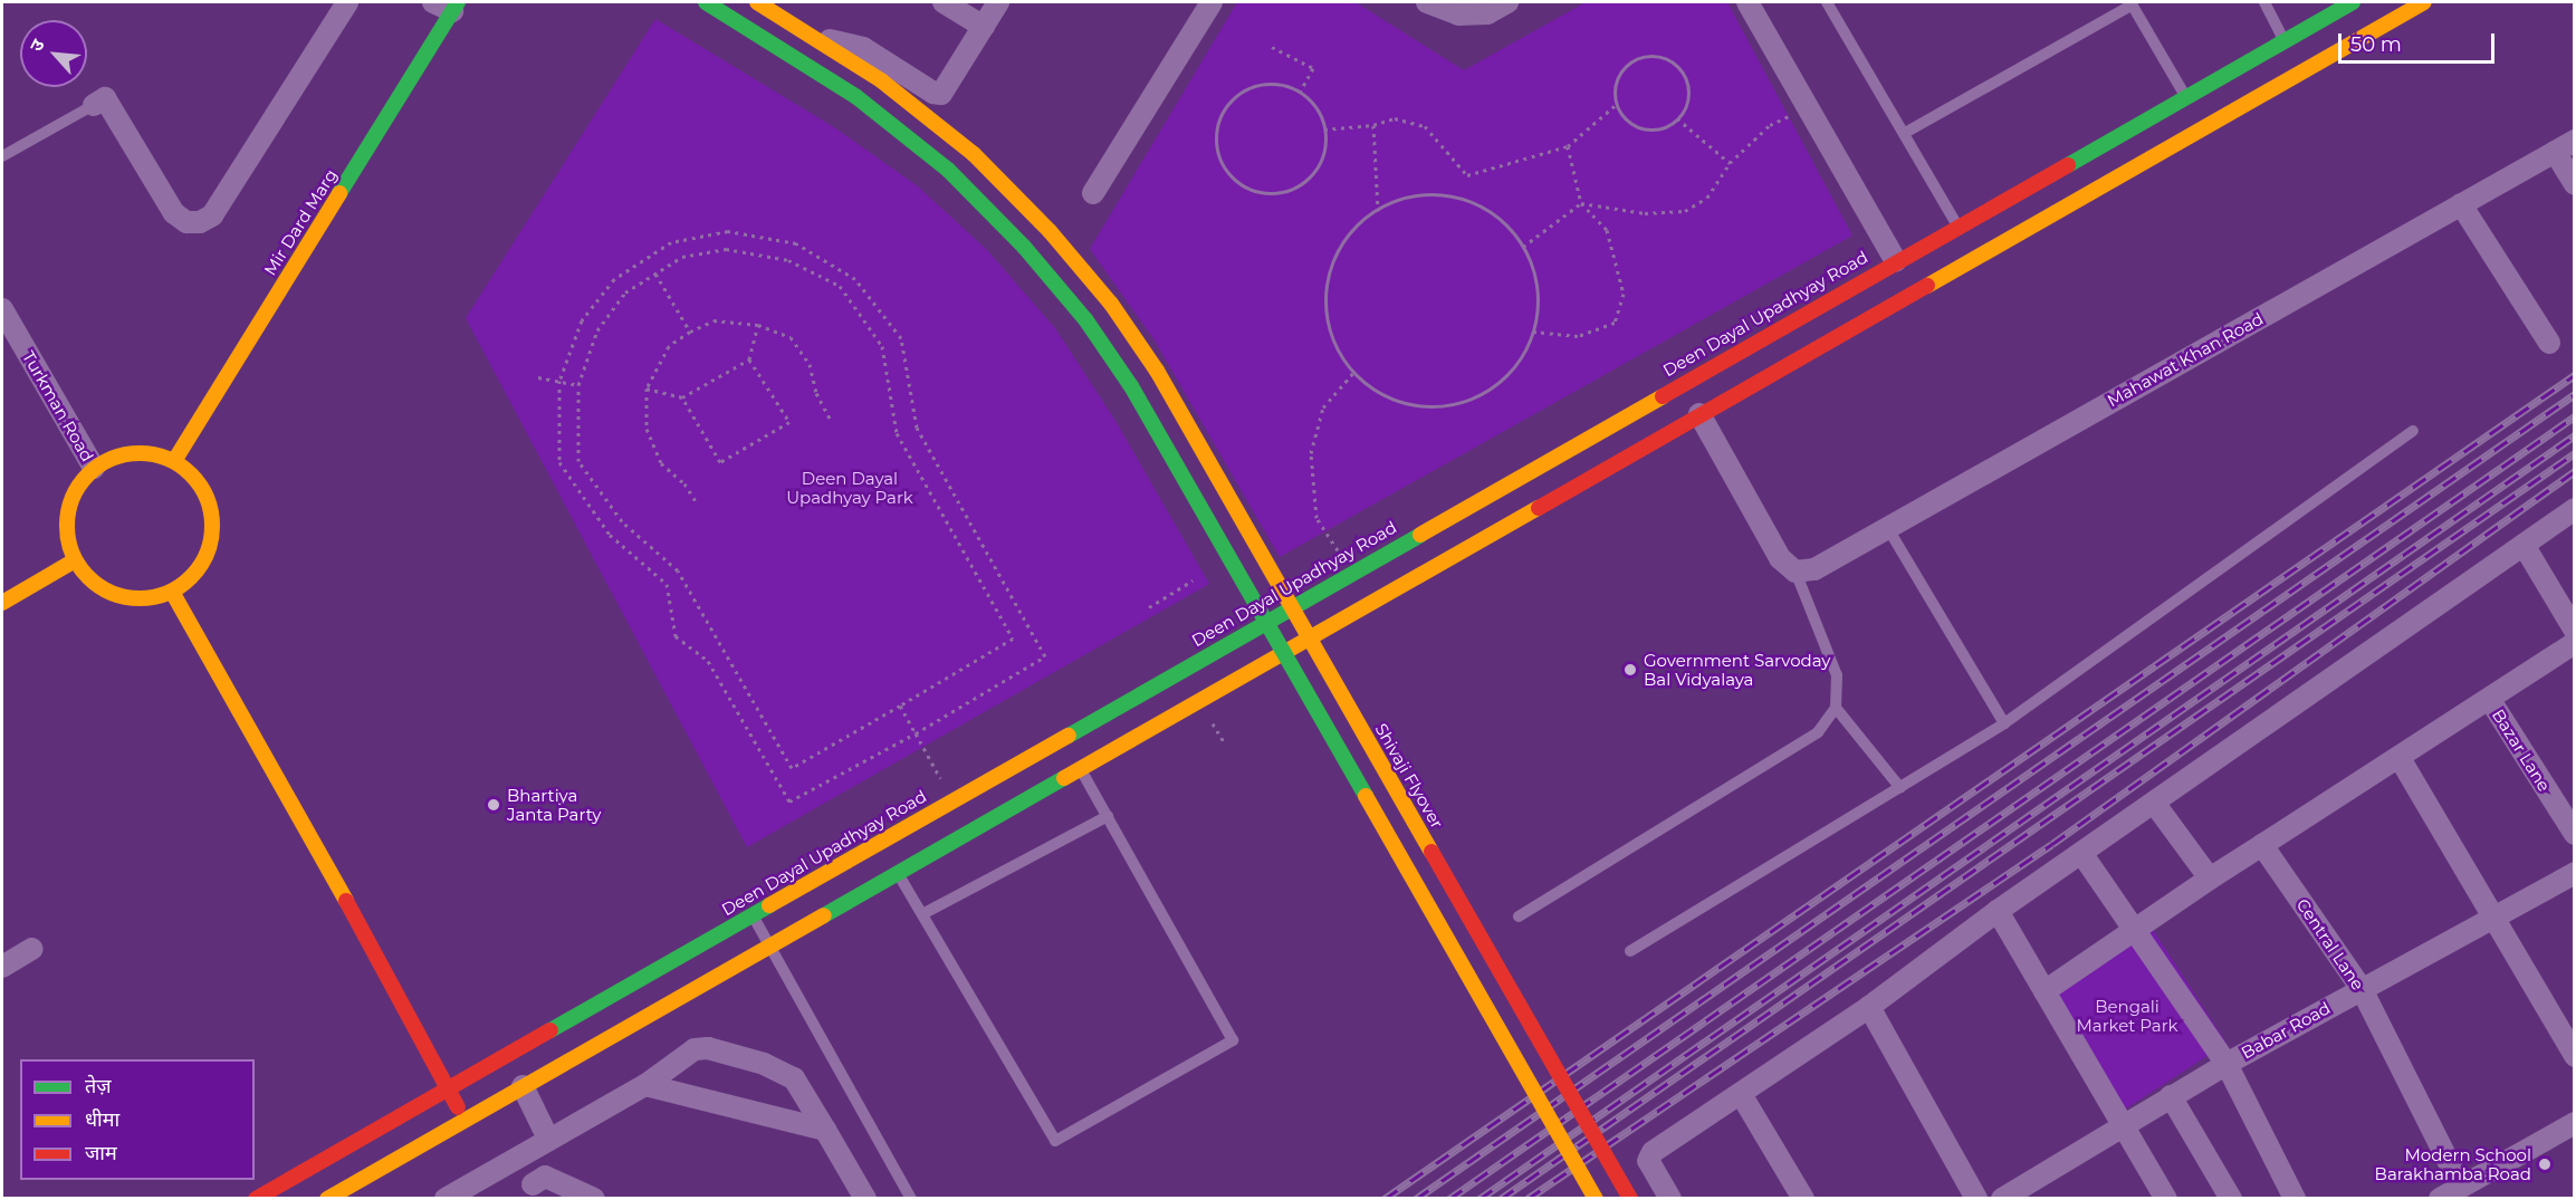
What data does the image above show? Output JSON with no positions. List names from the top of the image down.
{
  "streets": {
    "main road": ["Mir Dard Marg", "Deen Dayal Upadhyay Road", "Shivaji Flyover"],
    "street": [
      "Mahawat Khan Road",
      "Turkman Road",
      "Bazar Lane",
      "Central Lane",
      "Babar Road"
    ]
  },
  "crossings": [
    ["Mir Dard Marg", "Turkman Road"],
    ["Central Lane", "Babar Road"]
  ],
  "parks": ["Deen Dayal Upadhyay Park", "Bengali Market Park"],
  "places": ["Government Sarvoday Bal Vidyalaya", "Bhartiya Janta Party", "Modern School Barakhamba Road"],
  "legend": ["तेज़", "धीमा", "जाम"],
  "scale_bar": "50 m",
  "north": "top left"
}
